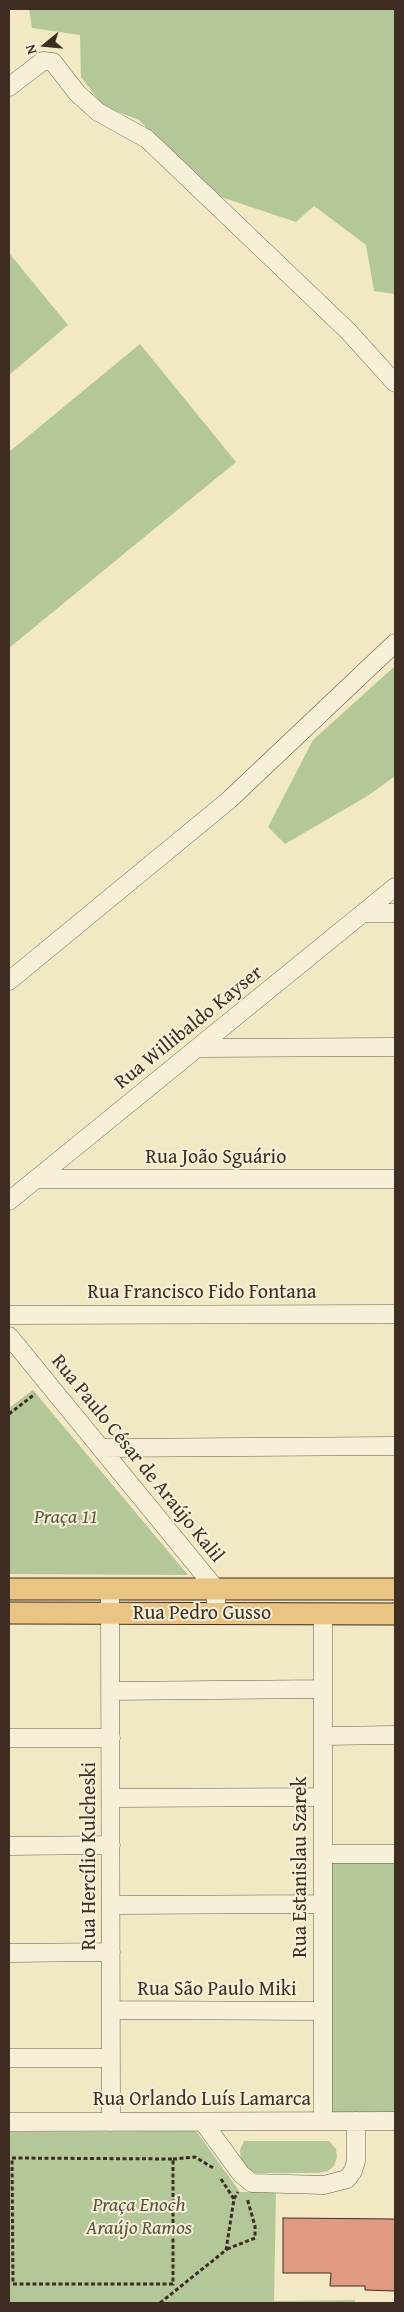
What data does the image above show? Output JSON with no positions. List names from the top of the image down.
{
  "streets": {
    "main road": ["Rua Pedro Gusso"],
    "street": [
      "Rua Willibaldo Kayser",
      "Rua João Sguário",
      "Rua Francisco Fido Fontana",
      "Rua Paulo César de Araújo Kalil",
      "Rua Hercílio Kulcheski",
      "Rua Estanislau Szarek",
      "Rua São Paulo Miki",
      "Rua Orlando Luís Lamarca"
    ]
  },
  "crossings": [
    ["Rua Willibaldo Kayser", "Rua João Sguário"],
    ["Rua Paulo César de Araújo Kalil", "Rua Pedro Gusso"],
    ["Rua Pedro Gusso", "Rua Hercílio Kulcheski"],
    ["Rua Pedro Gusso", "Rua Estanislau Szarek"],
    ["Rua Hercílio Kulcheski", "Rua São Paulo Miki"],
    ["Rua Hercílio Kulcheski", "Rua Orlando Luís Lamarca"],
    ["Rua Estanislau Szarek", "Rua São Paulo Miki"],
    ["Rua Estanislau Szarek", "Rua Orlando Luís Lamarca"]
  ],
  "parks": ["Praça 11", "Praça Enoch Araújo Ramos"],
  "north": "left"
}
